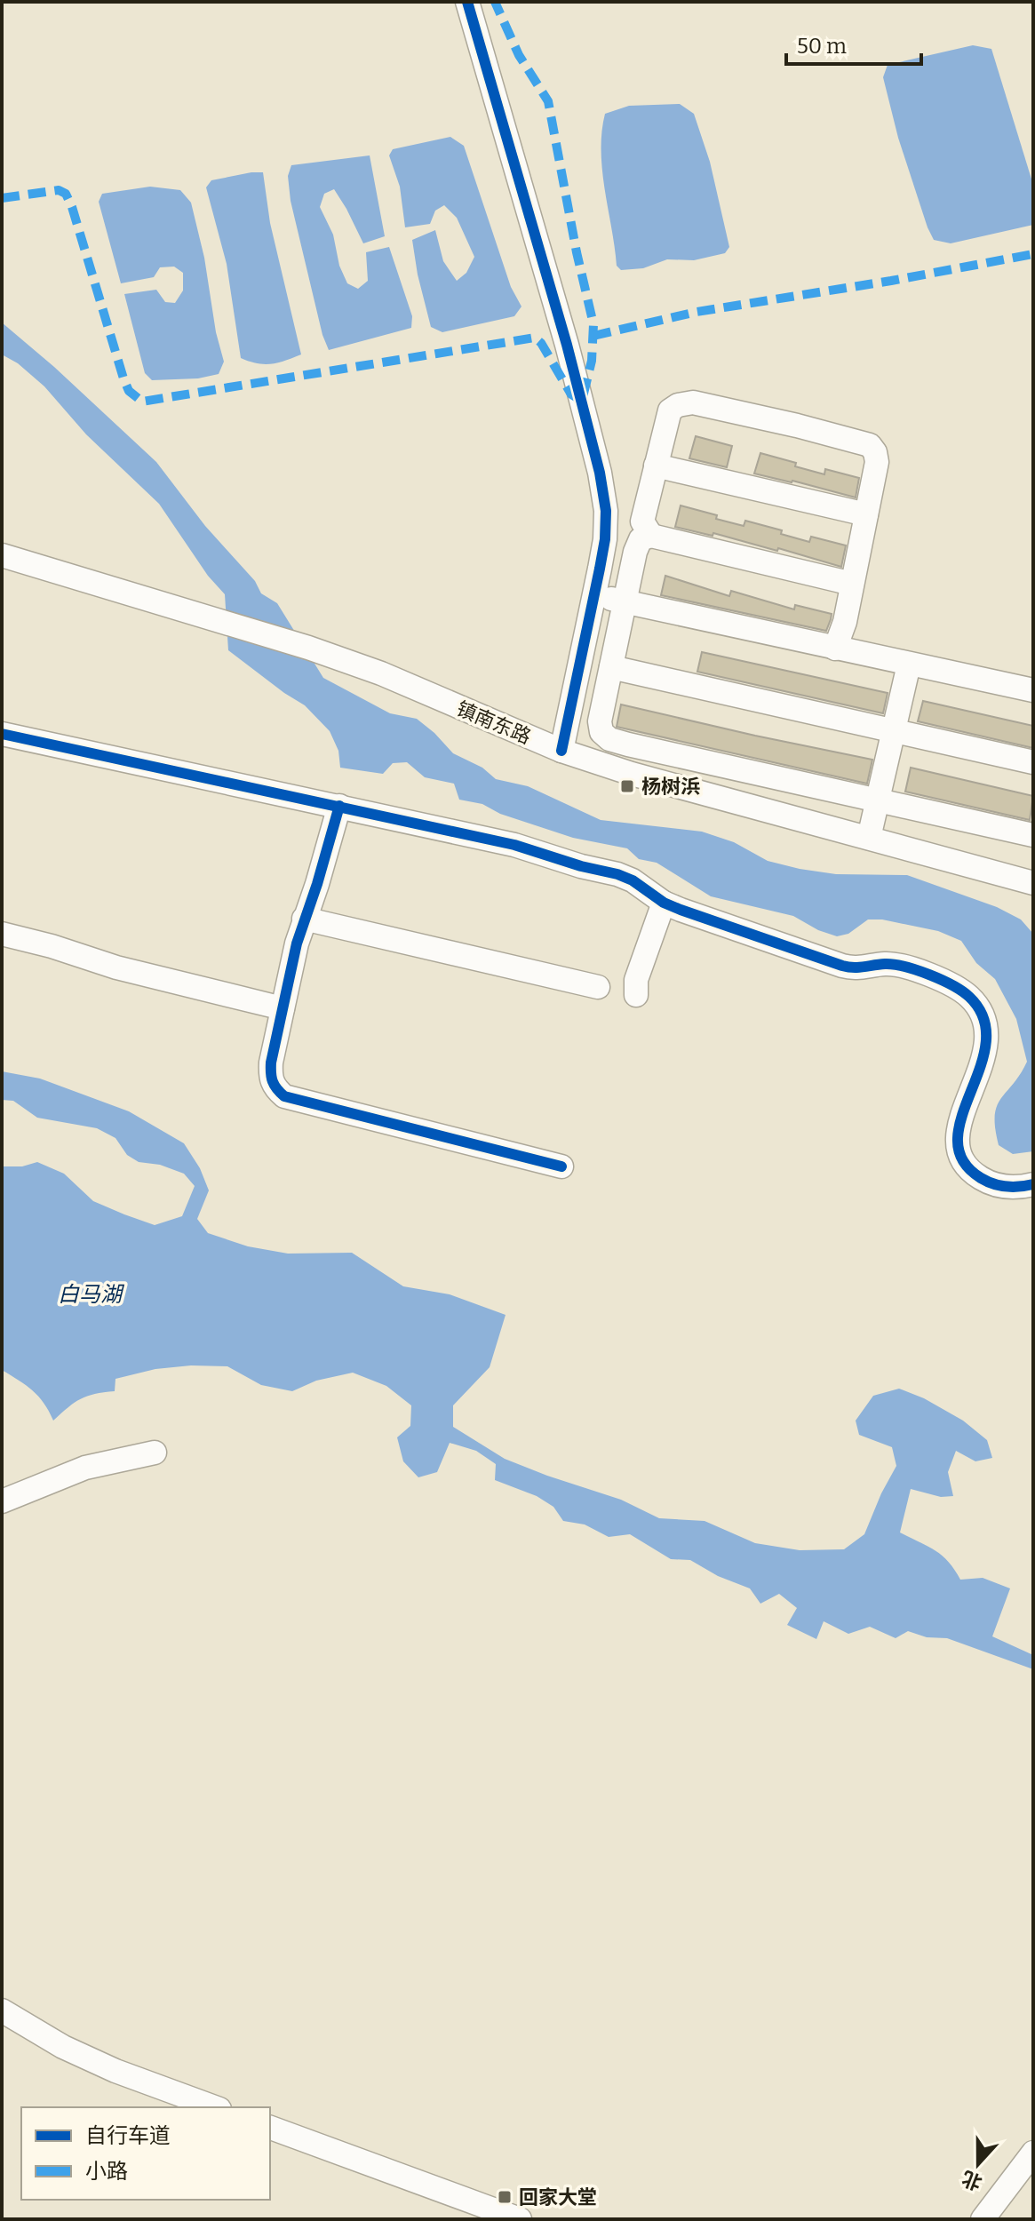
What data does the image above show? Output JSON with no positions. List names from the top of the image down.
{
  "streets": {
    "street": ["镇南东路"]
  },
  "water": ["白马湖"],
  "places": {
    "transit": ["杨树浜", "回家大堂"]
  },
  "legend": ["自行车道", "小路"],
  "scale_bar": "50 m",
  "north": "bottom"
}
